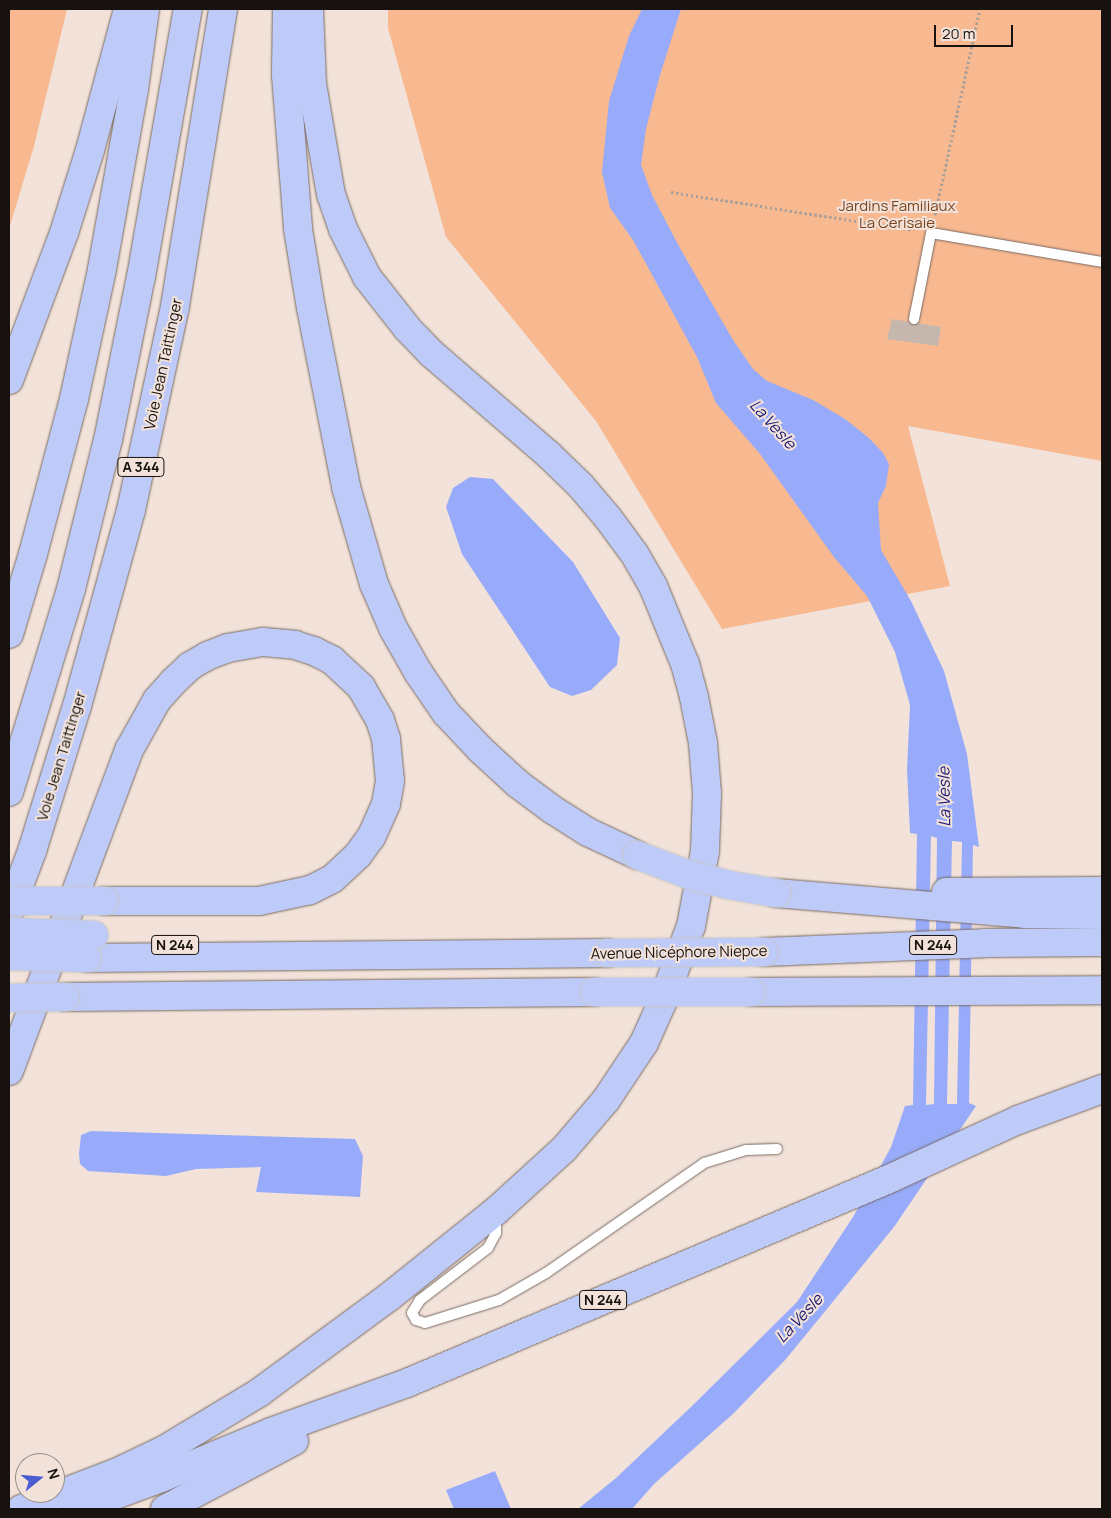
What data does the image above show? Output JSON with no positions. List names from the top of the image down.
{
  "streets": {
    "highway": [
      "Voie Jean Taittinger",
      "A 344",
      "N 244",
      "Avenue Nicéphore Niepce"
    ]
  },
  "water": ["La Vesle"],
  "parks": ["Jardins Familiaux La Cerisaie"],
  "scale_bar": "20 m",
  "north": "right"
}
